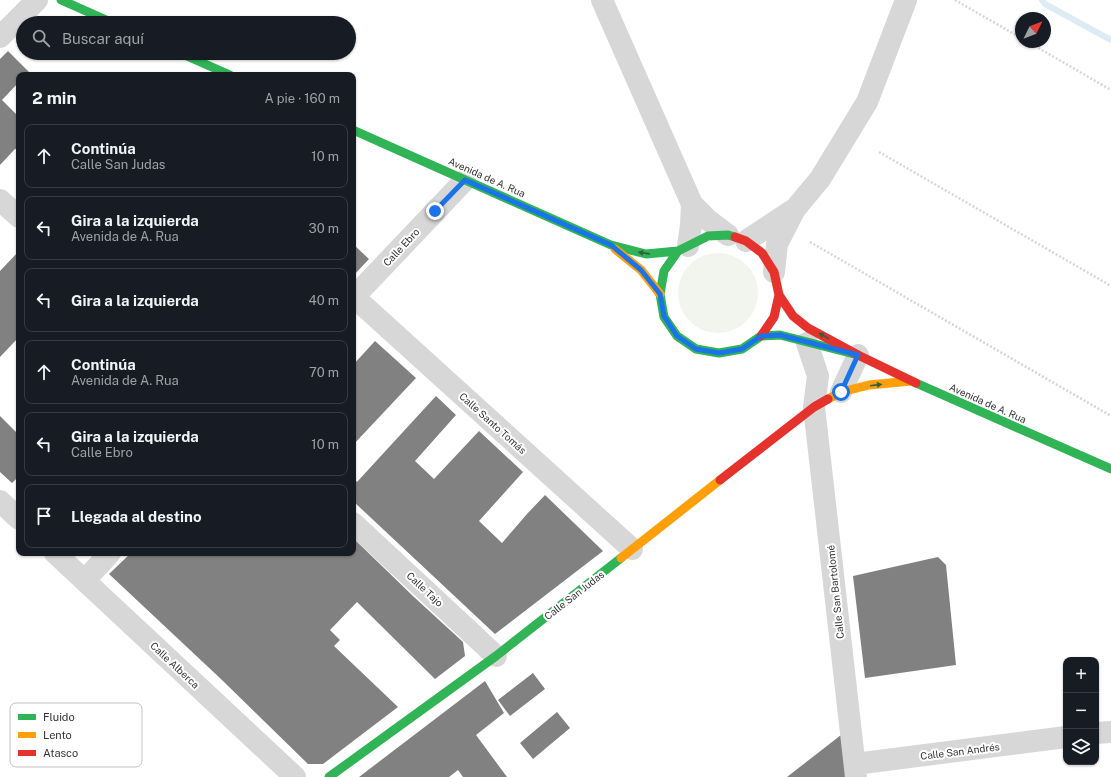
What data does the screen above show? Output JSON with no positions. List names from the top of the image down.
{
  "streets": {
    "street": [
      "Avenida de A. Rua",
      "Calle Ebro",
      "Calle Santo Tomás",
      "Calle Tajo",
      "Calle San Bartolomé",
      "Calle San Judas",
      "Calle Alberca",
      "Calle San Andrés"
    ]
  },
  "crossings": [
    ["Avenida de A. Rua", "Calle Ebro"],
    ["Avenida de A. Rua", "Calle San Judas"],
    ["Calle Santo Tomás", "Calle San Judas"],
    ["Calle Tajo", "Calle San Judas"],
    ["Calle San Bartolomé", "Calle San Judas"],
    ["Calle San Bartolomé", "Calle San Andrés"]
  ],
  "legend": ["Fluido", "Lento", "Atasco"],
  "north": "top right",
  "page": {
    "search": "Buscar aquí",
    "heading": ["2 min", "A pie · 160 m"],
    "list": [
      ["Continúa", "Calle San Judas", "10 m"],
      ["Gira a la izquierda", "Avenida de A. Rua", "30 m"],
      ["Gira a la izquierda", "40 m"],
      ["Continúa", "Avenida de A. Rua", "70 m"],
      ["Gira a la izquierda", "Calle Ebro", "10 m"],
      "Llegada al destino"
    ],
    "map_buttons": ["+", "−"]
  }
}
